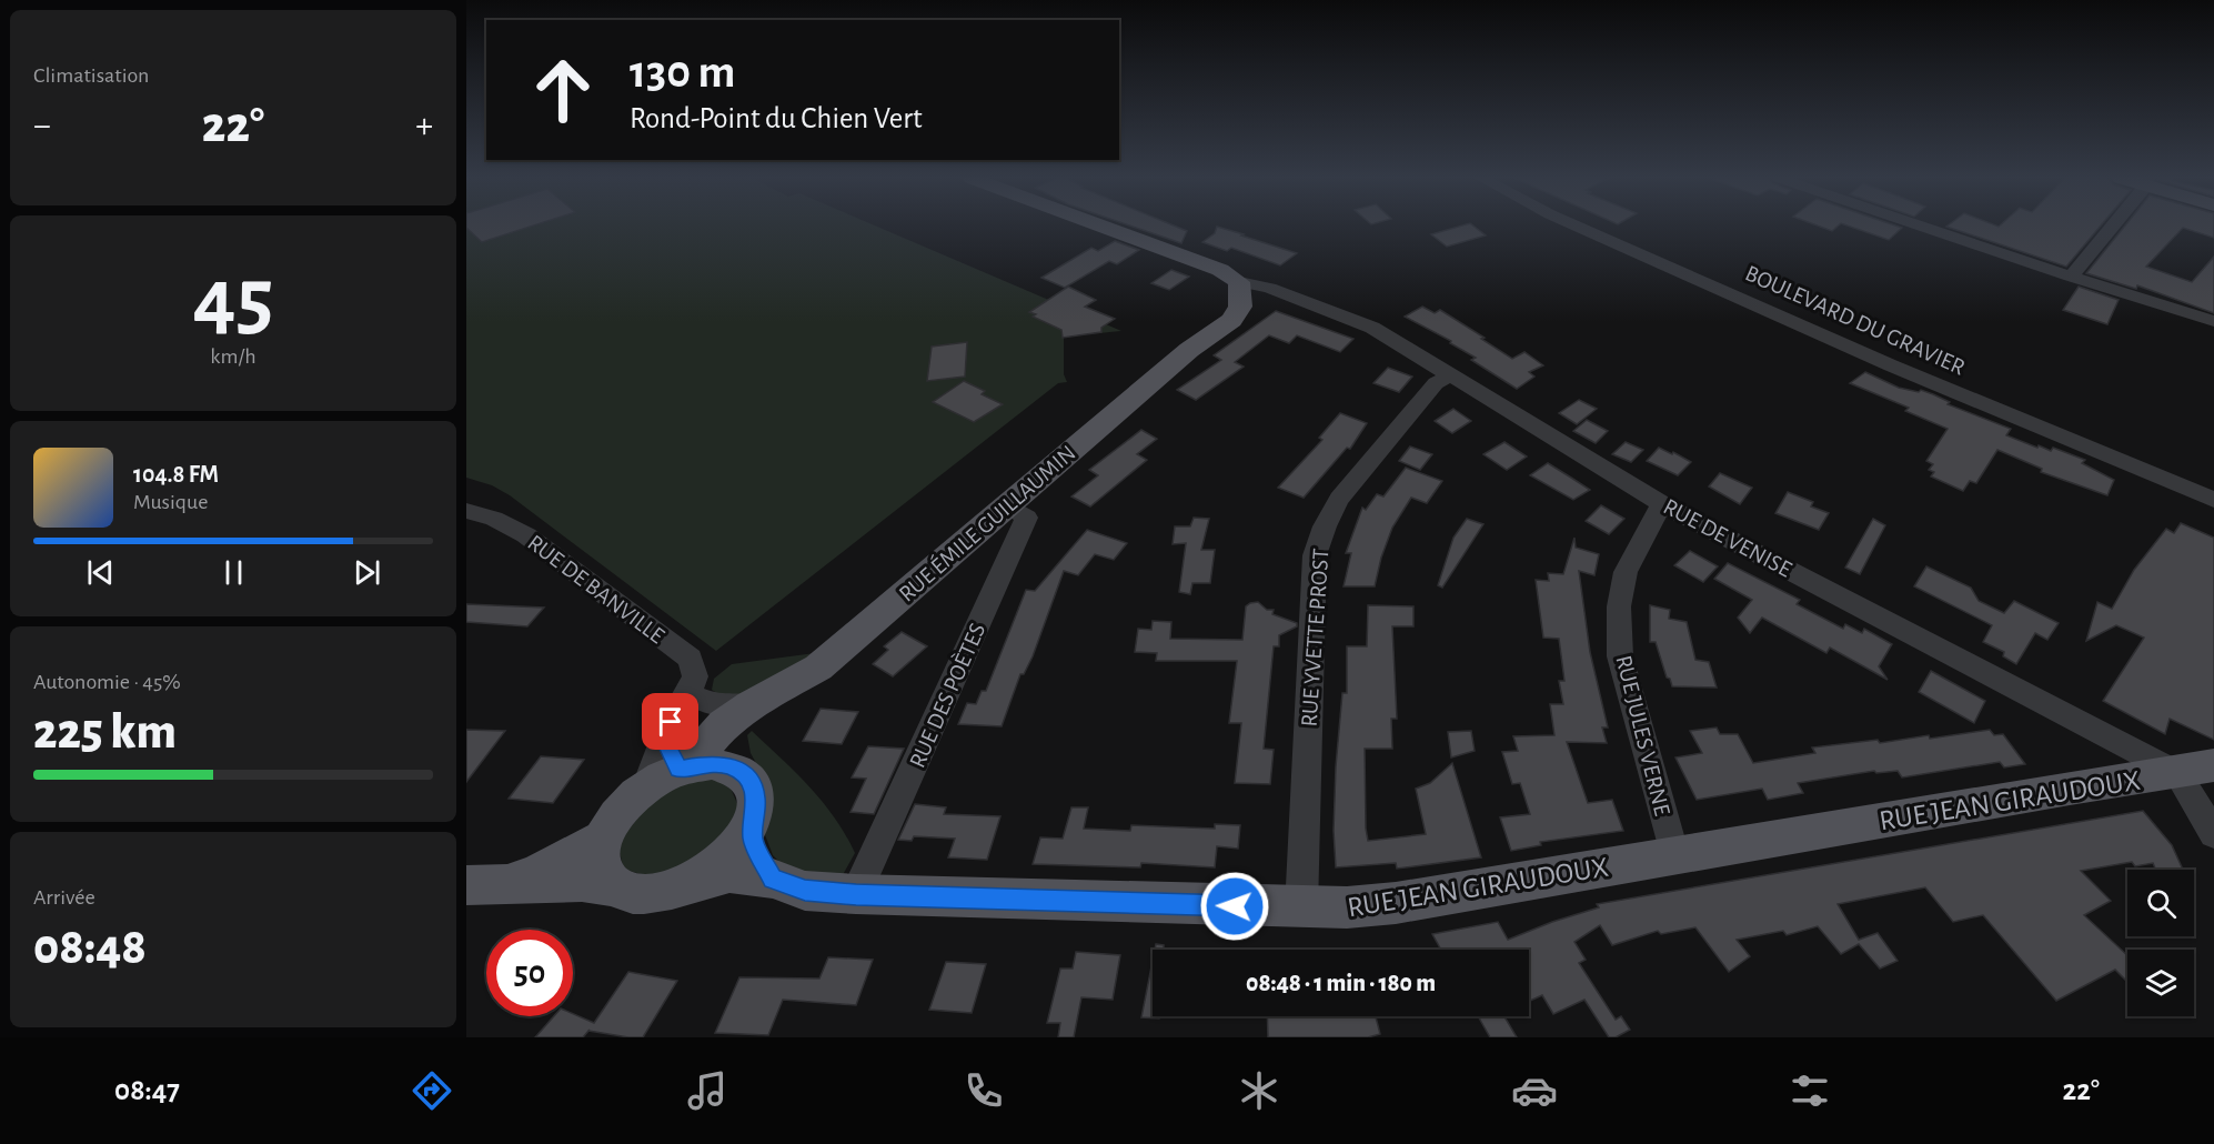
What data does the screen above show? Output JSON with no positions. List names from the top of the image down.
{
  "streets": {
    "main road": ["RUE ÉMILE GUILLAUMIN", "RUE JEAN GIRAUDOUX"],
    "street": [
      "BOULEVARD DU GRAVIER",
      "RUE DE VENISE",
      "RUE DE BANVILLE",
      "RUE YVETTE PROST",
      "RUE DES POÈTES",
      "RUE JULES VERNE"
    ]
  },
  "crossings": [
    ["RUE ÉMILE GUILLAUMIN", "RUE DE VENISE"],
    ["RUE ÉMILE GUILLAUMIN", "RUE DE BANVILLE"],
    ["RUE ÉMILE GUILLAUMIN", "RUE DES POÈTES"],
    ["RUE ÉMILE GUILLAUMIN", "RUE JEAN GIRAUDOUX"],
    ["RUE DE VENISE", "RUE YVETTE PROST"],
    ["RUE DE VENISE", "RUE JULES VERNE"],
    ["RUE DE VENISE", "RUE JEAN GIRAUDOUX"],
    ["RUE DE BANVILLE", "RUE JEAN GIRAUDOUX"],
    ["RUE YVETTE PROST", "RUE JEAN GIRAUDOUX"],
    ["RUE DES POÈTES", "RUE JEAN GIRAUDOUX"],
    ["RUE JULES VERNE", "RUE JEAN GIRAUDOUX"]
  ],
  "page": {
    "tile": [
      "Climatisation",
      ["45", "km/h"],
      ["Autonomie · 45%", "225 km"],
      ["Arrivée", "08:48"]
    ],
    "turn": ["130 m", "Rond-Point du Chien Vert"],
    "heat": ["−", "22°", "+"],
    "song": ["104.8 FM", "Musique"],
    "limit": "50",
    "trip": "08:48 · 1 min · 180 m",
    "tabs": ["08:47", "22°"]
  }
}
